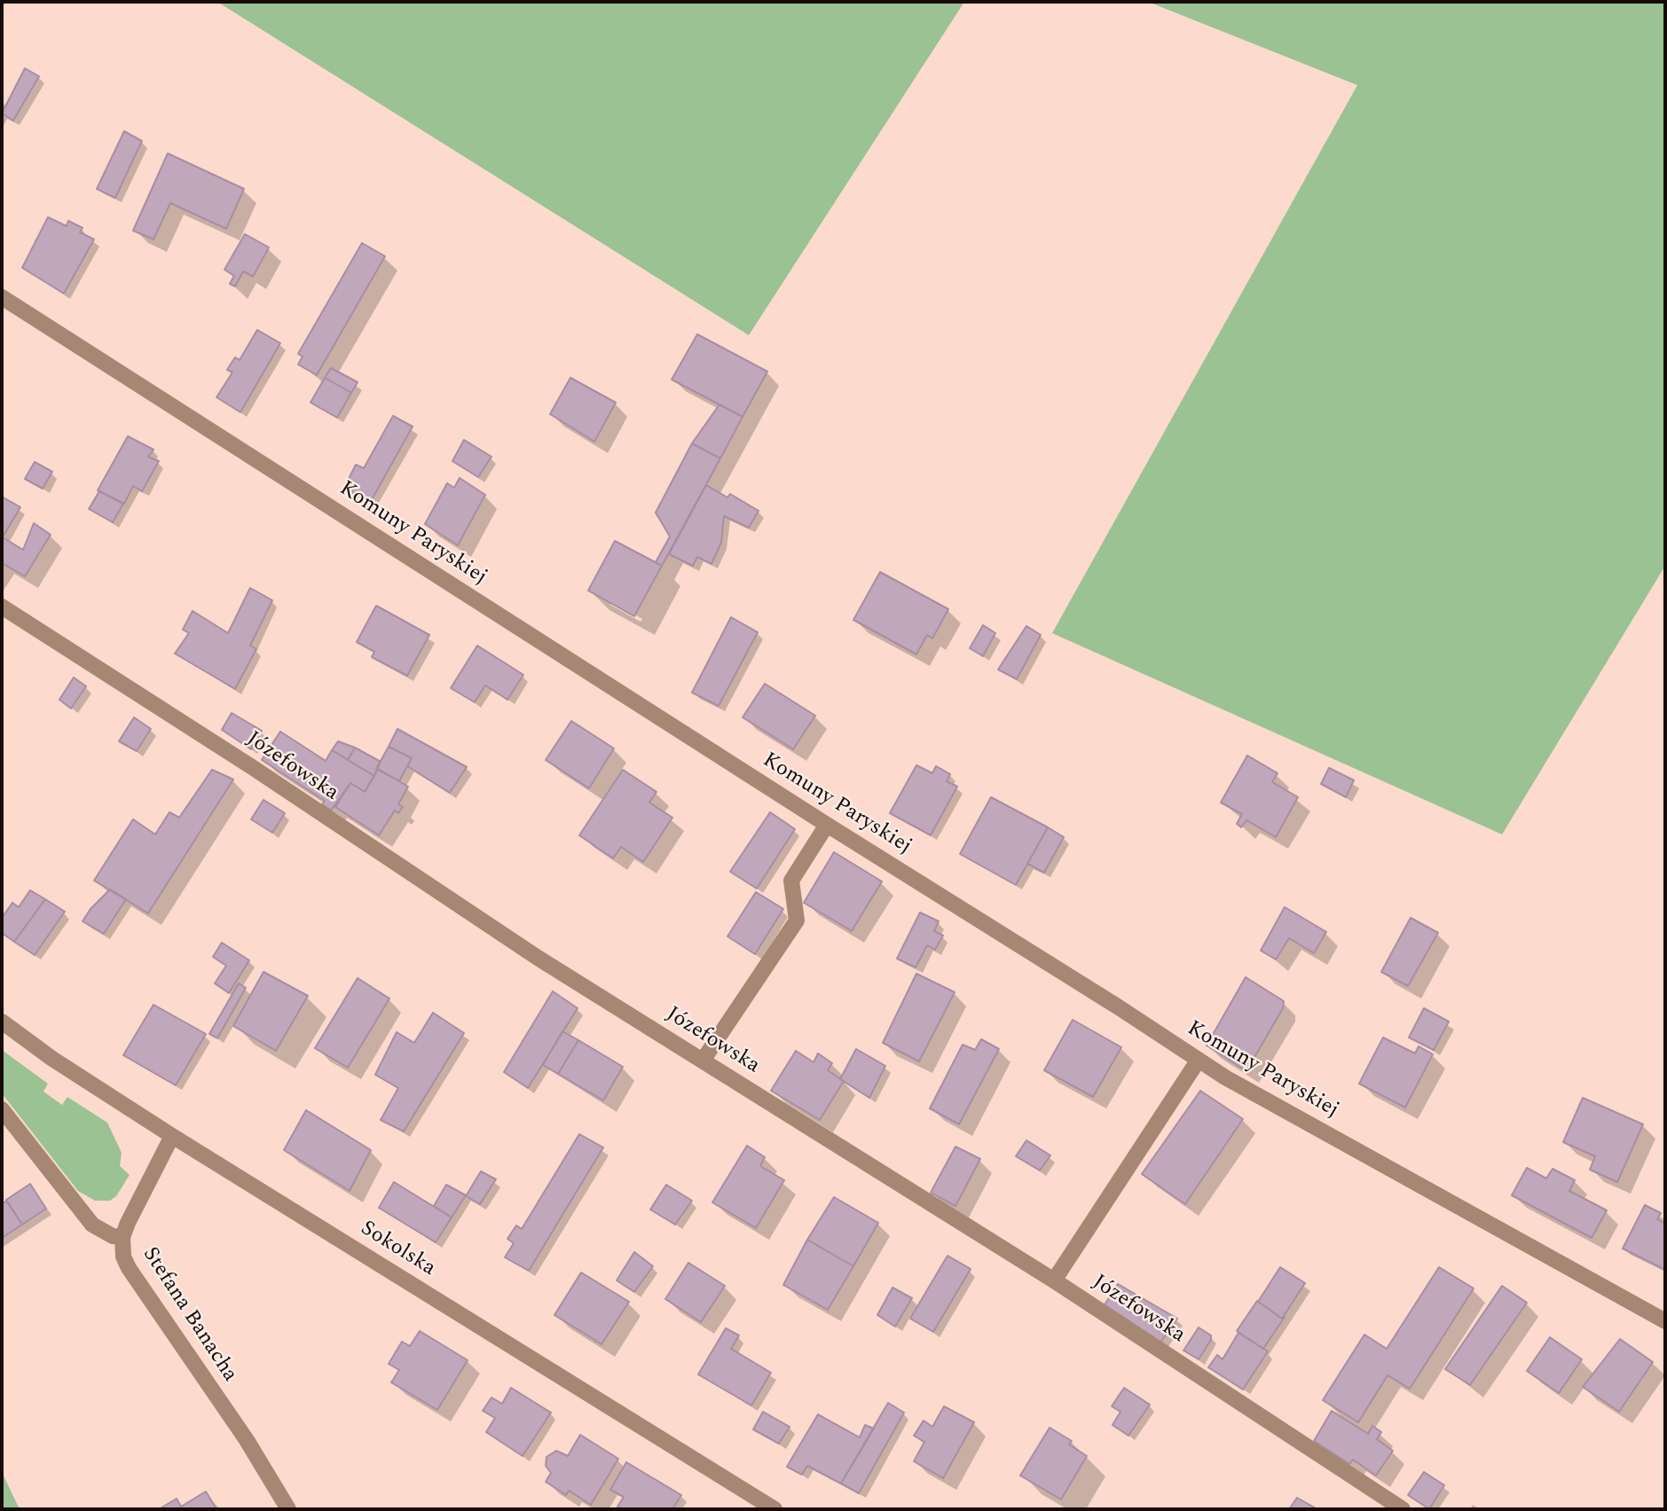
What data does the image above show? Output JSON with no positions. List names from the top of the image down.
{
  "streets": {
    "street": [
      "Komuny Paryskiej",
      "Józefowska",
      "Sokolska",
      "Stefana Banacha"
    ]
  },
  "crossings": [
    ["Sokolska", "Stefana Banacha"]
  ]
}
